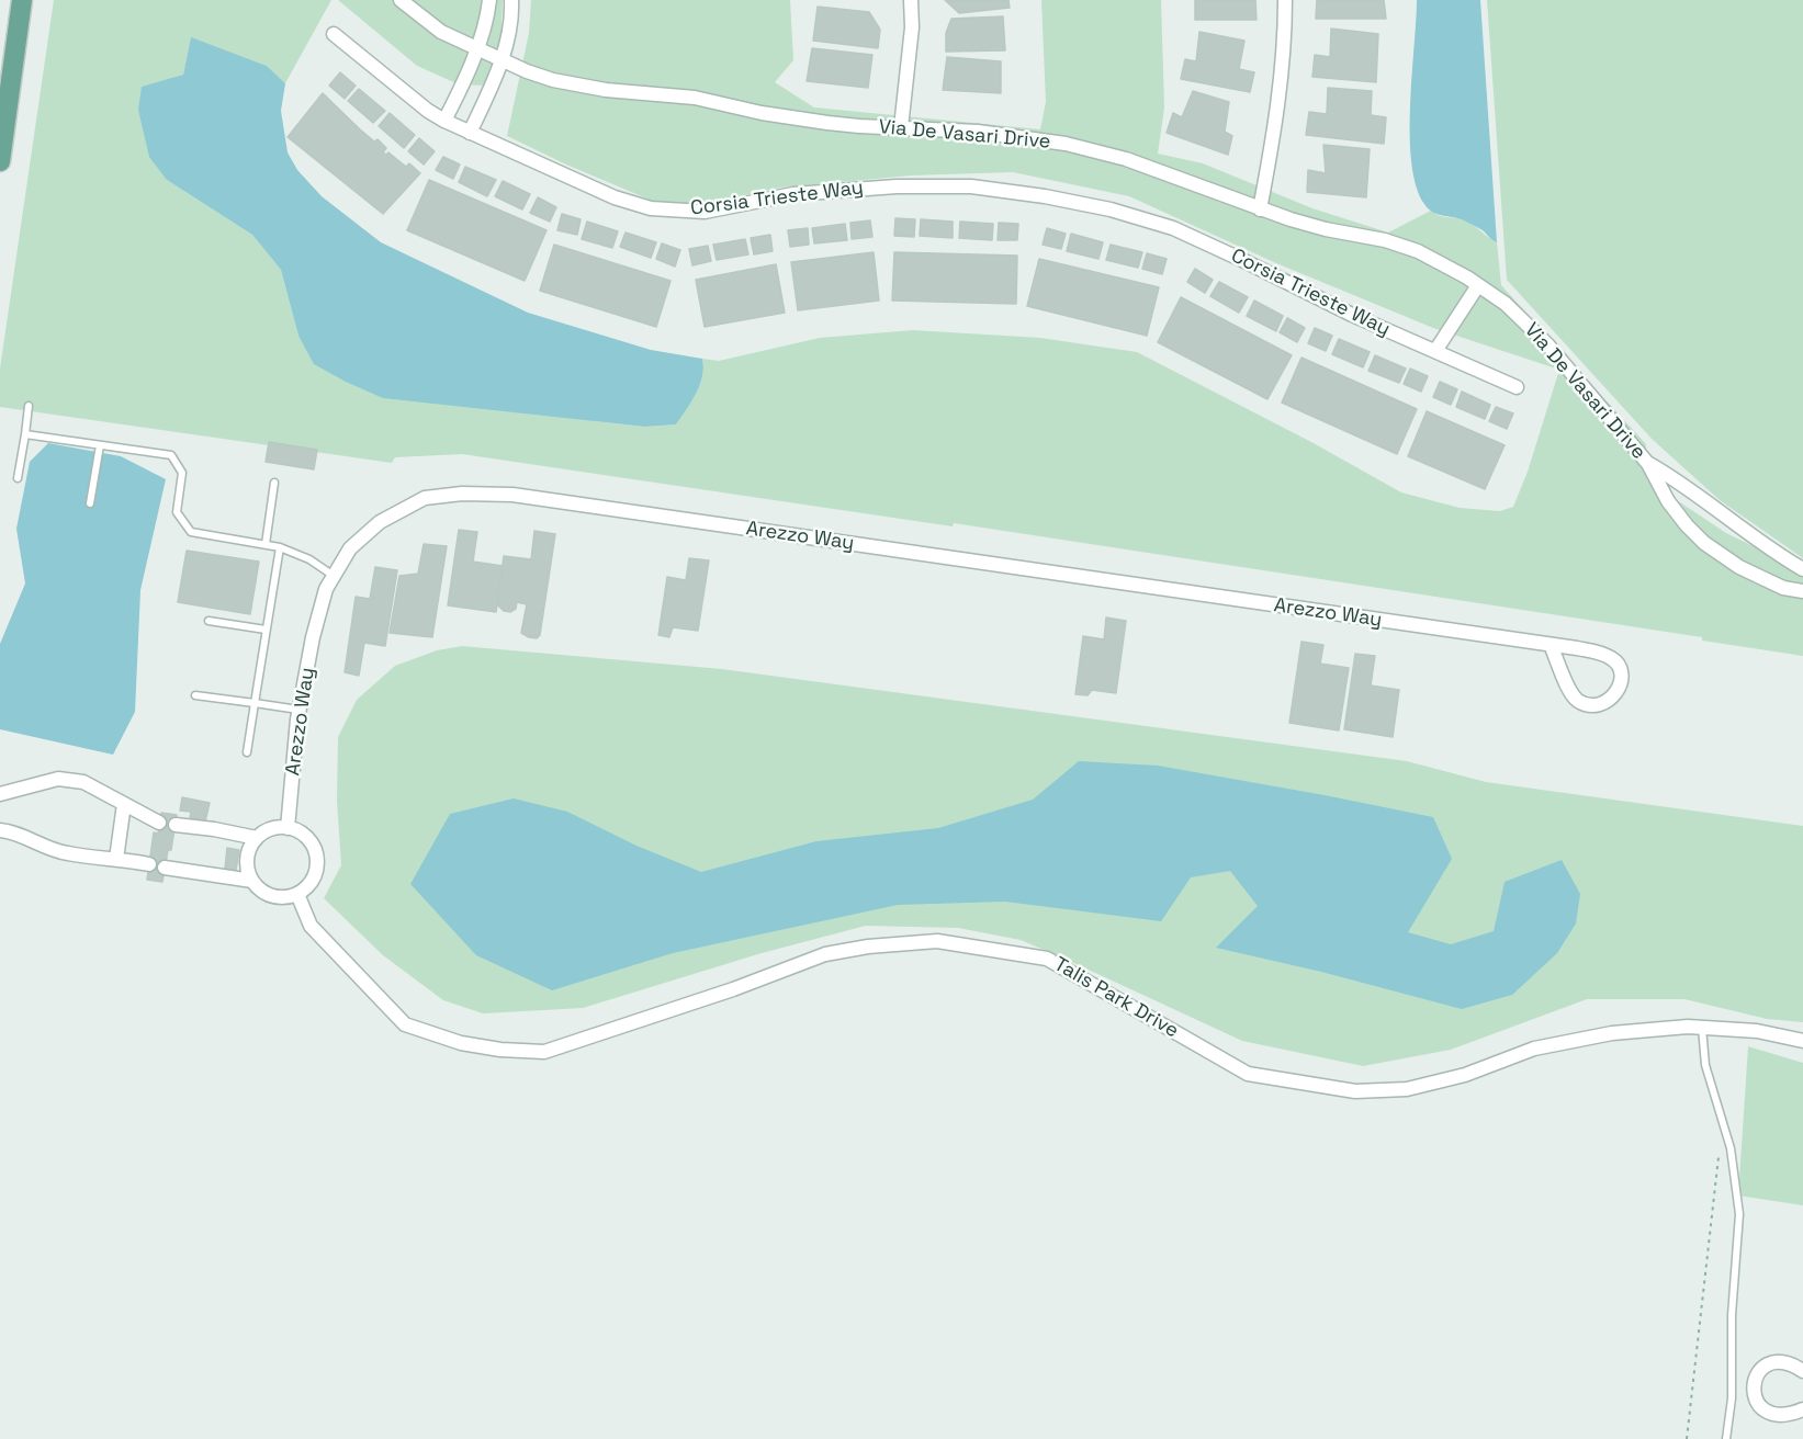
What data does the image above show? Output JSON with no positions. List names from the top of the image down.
{
  "streets": {
    "street": [
      "Via De Vasari Drive",
      "Corsia Trieste Way",
      "Arezzo Way",
      "Talis Park Drive"
    ]
  },
  "crossings": [
    ["Arezzo Way", "Talis Park Drive"]
  ]
}
